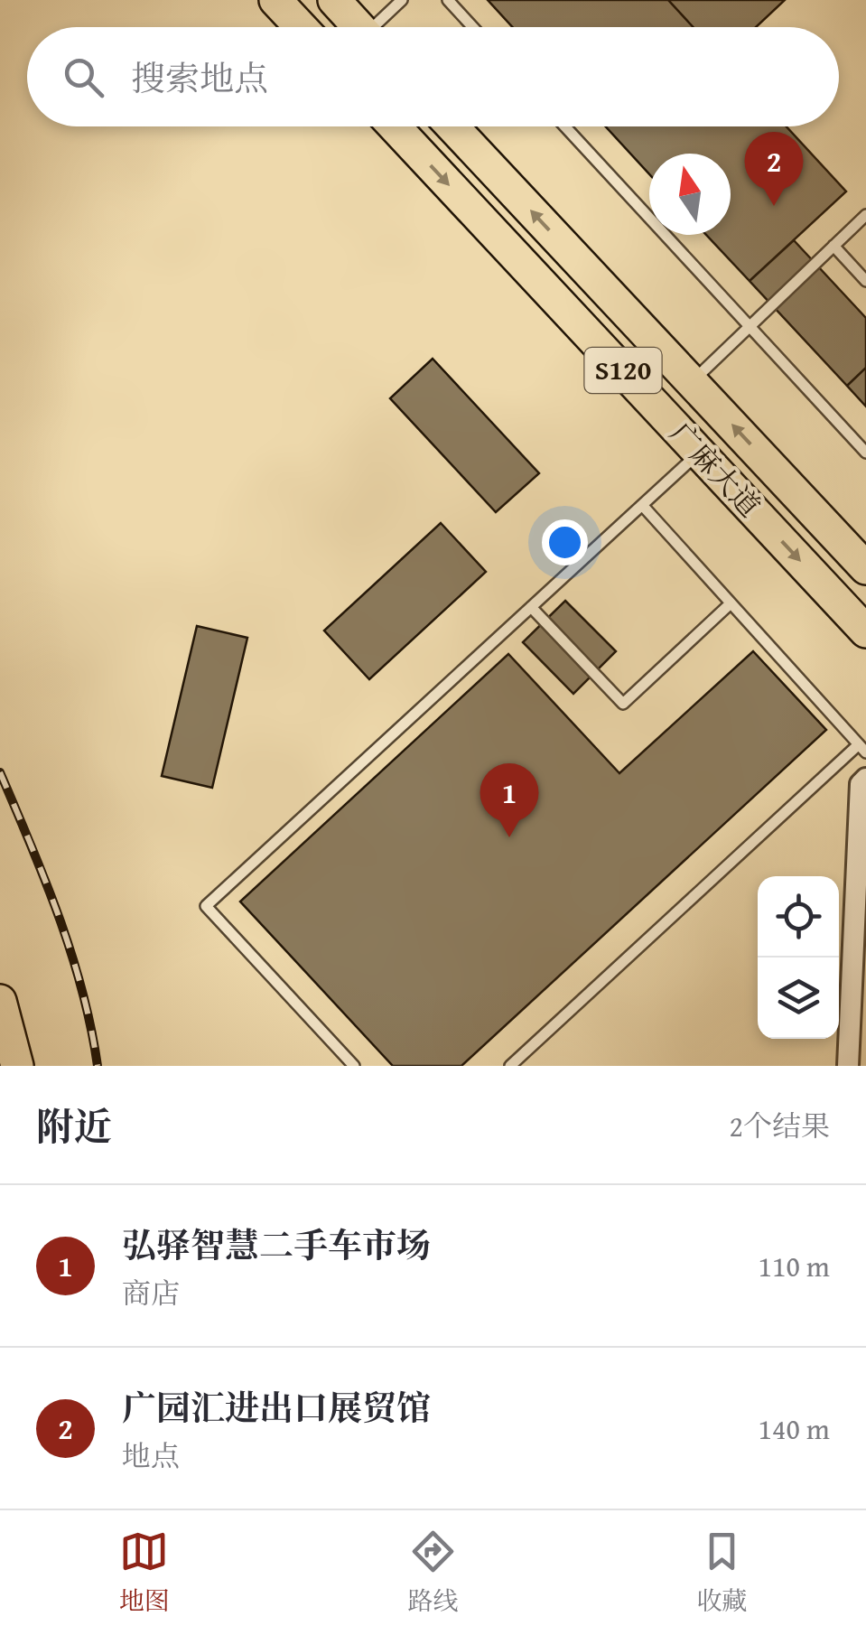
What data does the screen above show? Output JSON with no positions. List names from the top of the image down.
{
  "streets": {
    "main road": ["S120", "广麻大道"]
  },
  "north": "top",
  "page": {
    "search": "搜索地点",
    "pins": ["2", "1"],
    "heading": ["附近", "2个结果"],
    "list": [
      {
        "mark": "1",
        "name": "弘驿智慧二手车市场",
        "note": "商店",
        "value": "110 m"
      },
      {
        "mark": "2",
        "name": "广园汇进出口展贸馆",
        "note": "地点",
        "value": "140 m"
      }
    ],
    "nav": ["地图", "路线", "收藏"]
  }
}
